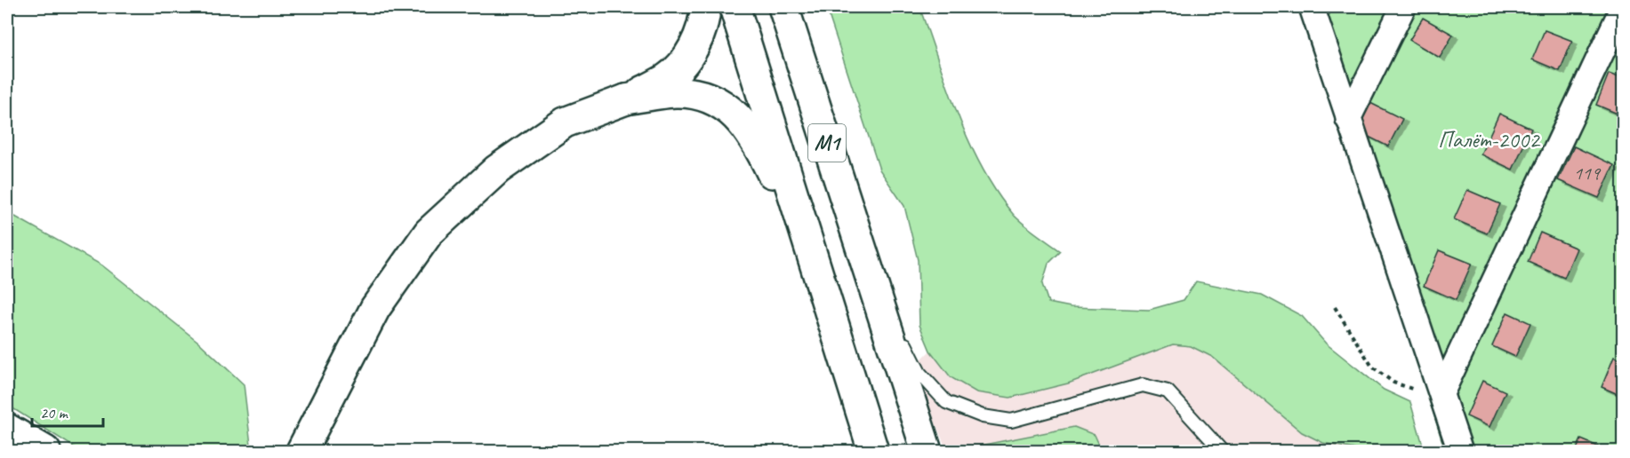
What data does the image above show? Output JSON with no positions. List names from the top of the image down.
{
  "streets": {
    "main road": ["М1"]
  },
  "parks": ["Палёт-2002"],
  "house_numbers": ["119"],
  "scale_bar": "20 m"
}
